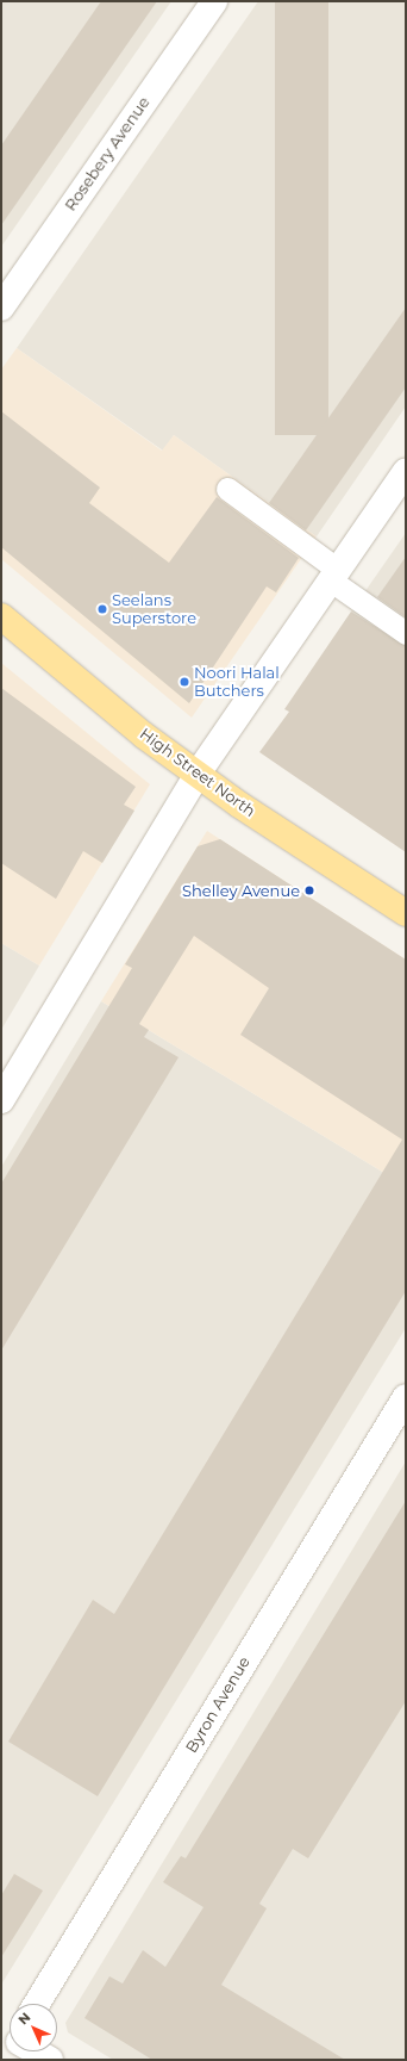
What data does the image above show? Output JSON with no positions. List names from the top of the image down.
{
  "streets": {
    "main road": ["High Street North"],
    "street": ["Rosebery Avenue", "Byron Avenue"]
  },
  "places": ["Seelans Superstore", "Noori Halal Butchers", "Shelley Avenue"],
  "north": "top left"
}
